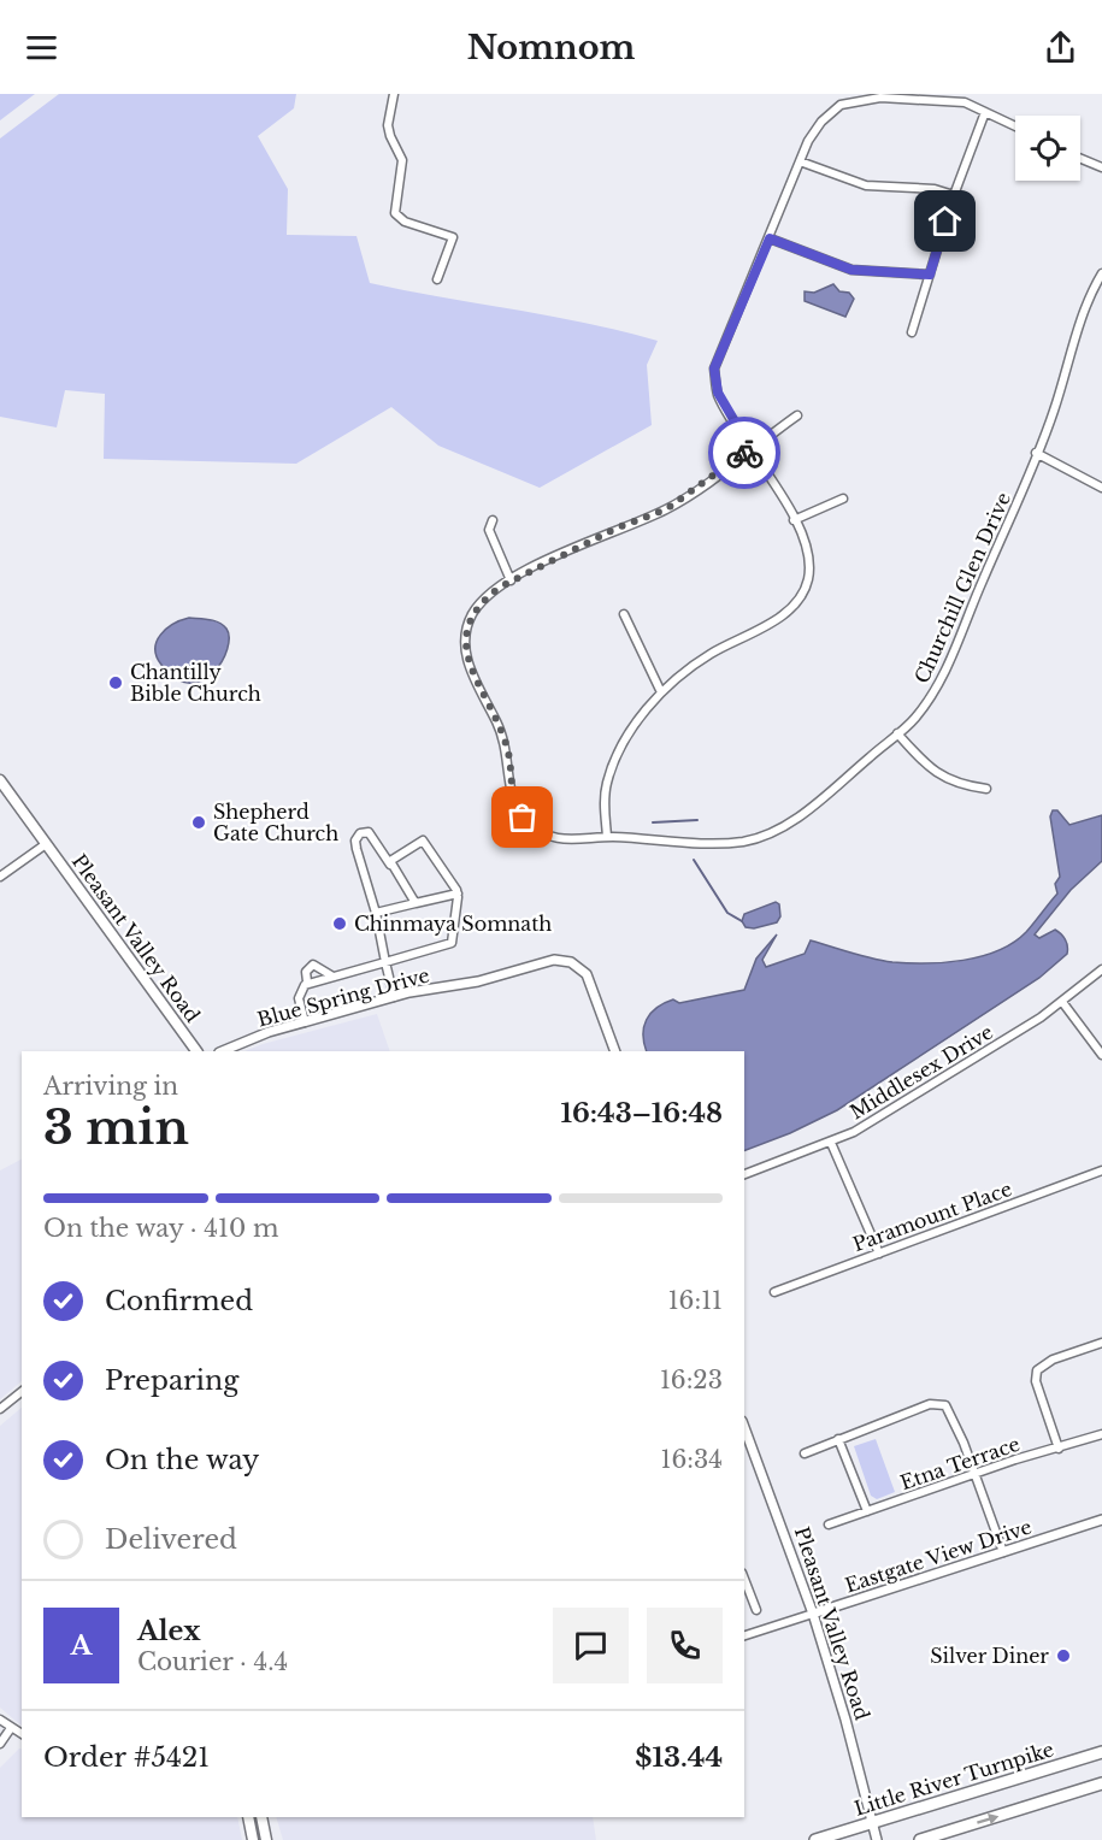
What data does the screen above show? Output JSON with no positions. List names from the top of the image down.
{
  "streets": {
    "highway": ["Little River Turnpike"],
    "main road": ["Pleasant Valley Road"],
    "street": [
      "Churchill Glen Drive",
      "Blue Spring Drive",
      "Middlesex Drive",
      "Paramount Place",
      "Etna Terrace",
      "Eastgate View Drive"
    ]
  },
  "crossings": [
    ["Pleasant Valley Road", "Eastgate View Drive"],
    ["Pleasant Valley Road", "Little River Turnpike"]
  ],
  "places": [
    "Chantilly Bible Church",
    "Shepherd Gate Church",
    "Chinmaya Somnath",
    "Silver Diner"
  ],
  "page": {
    "header": "Nomnom",
    "heading": ["3 min", "Arriving in", "16:43–16:48"],
    "panel": [
      "Alex",
      "Courier · 4.4",
      "Order #5421",
      "$13.44"
    ],
    "bar": "On the way · 410 m",
    "list": [
      ["Confirmed", "16:11"],
      ["Preparing", "16:23"],
      ["On the way", "16:34"],
      "Delivered"
    ],
    "round": "A"
  }
}
